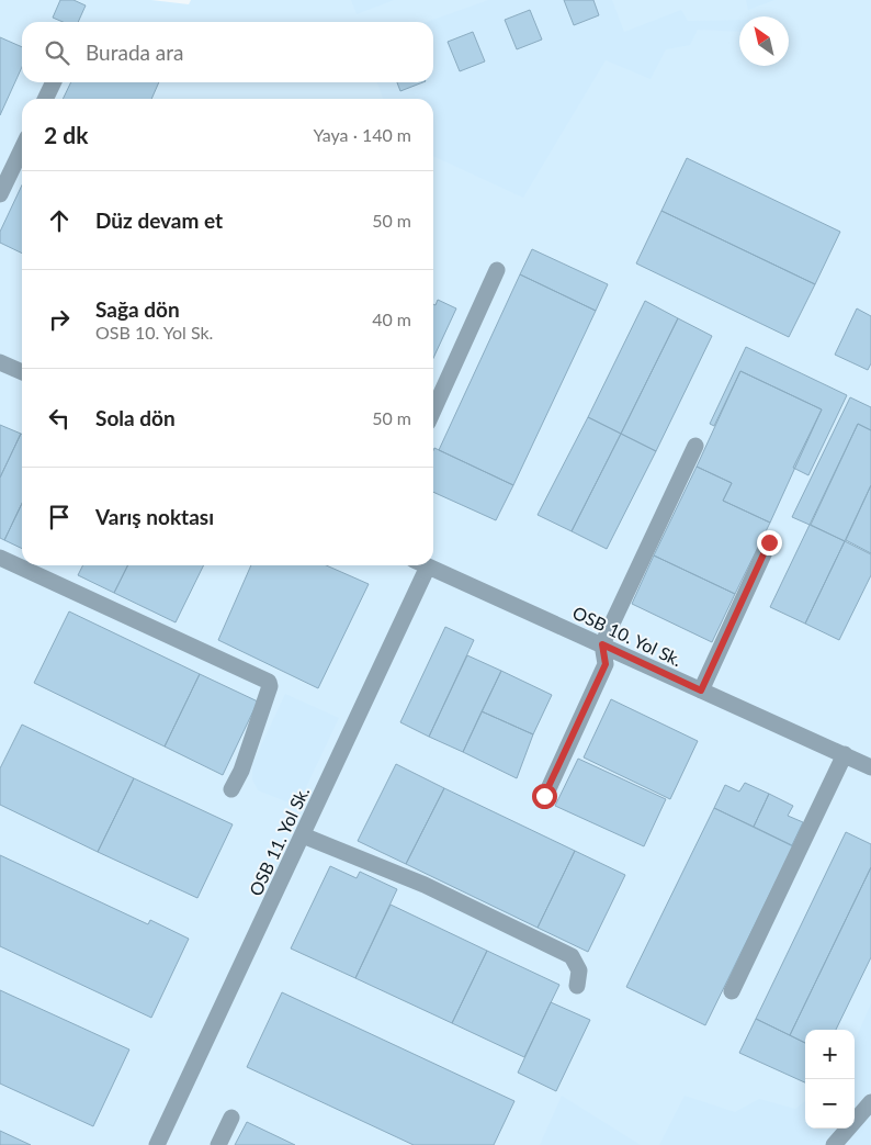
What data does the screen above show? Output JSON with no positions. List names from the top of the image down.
{
  "streets": {
    "street": ["OSB 10. Yol Sk.", "OSB 11. Yol Sk."]
  },
  "north": "top left",
  "page": {
    "search": "Burada ara",
    "heading": ["2 dk", "Yaya · 140 m"],
    "list": [
      ["Düz devam et", "50 m"],
      ["Sağa dön", "OSB 10. Yol Sk.", "40 m"],
      ["Sola dön", "50 m"],
      "Varış noktası"
    ],
    "map_buttons": ["+", "−"]
  }
}
